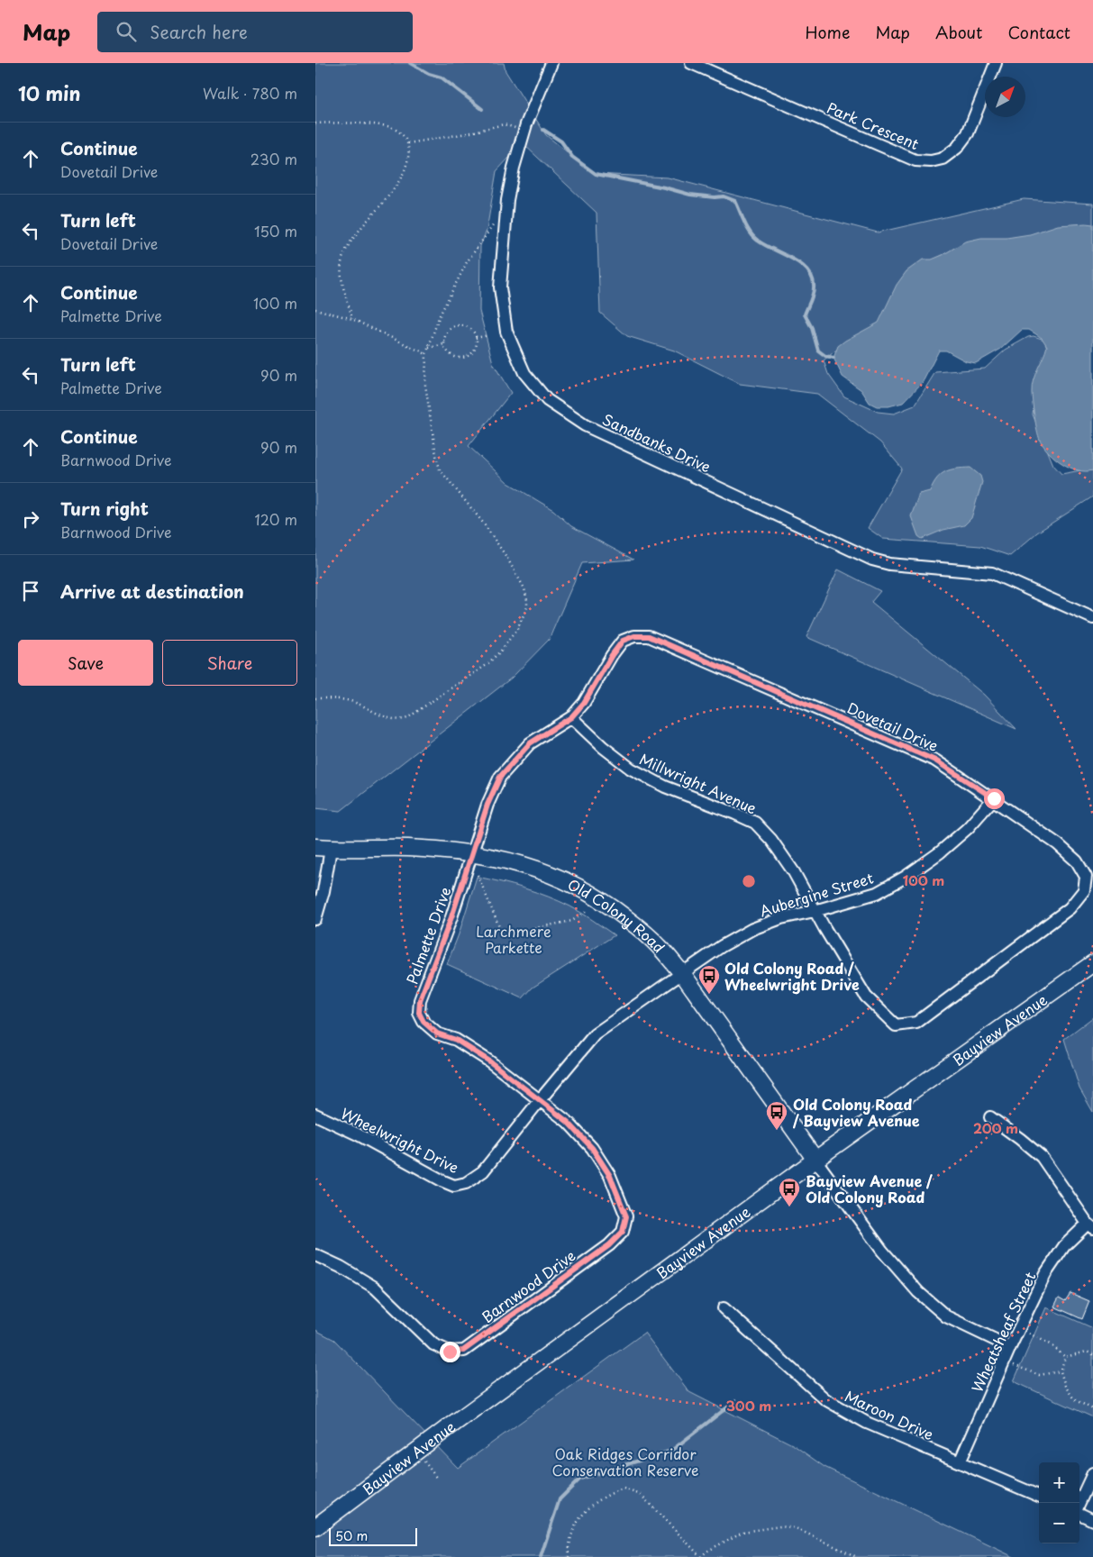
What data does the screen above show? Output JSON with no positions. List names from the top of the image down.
{
  "streets": {
    "main road": ["Old Colony Road", "Bayview Avenue"],
    "street": [
      "Park Crescent",
      "Sandbanks Drive",
      "Dovetail Drive",
      "Millwright Avenue",
      "Aubergine Street",
      "Palmette Drive",
      "Wheelwright Drive",
      "Barnwood Drive",
      "Wheatsheaf Street",
      "Maroon Drive"
    ]
  },
  "crossings": [
    ["Dovetail Drive", "Millwright Avenue"],
    ["Dovetail Drive", "Aubergine Street"],
    ["Dovetail Drive", "Old Colony Road"],
    ["Dovetail Drive", "Palmette Drive"],
    ["Millwright Avenue", "Aubergine Street"],
    ["Aubergine Street", "Old Colony Road"],
    ["Aubergine Street", "Wheelwright Drive"],
    ["Old Colony Road", "Palmette Drive"],
    ["Old Colony Road", "Bayview Avenue"],
    ["Old Colony Road", "Wheelwright Drive"],
    ["Palmette Drive", "Wheelwright Drive"],
    ["Palmette Drive", "Barnwood Drive"],
    ["Wheelwright Drive", "Barnwood Drive"],
    ["Wheatsheaf Street", "Maroon Drive"]
  ],
  "parks": ["Larchmere Parkette", "Oak Ridges Corridor Conservation Reserve"],
  "places": {
    "bus stop": ["Old Colony Road / Wheelwright Drive", "Old Colony Road / Bayview Avenue", "Bayview Avenue / Old Colony Road"]
  },
  "scale_bar": "50 m",
  "north": "top right",
  "page": {
    "header": "Map",
    "search": "Search here",
    "nav": [
      "Home",
      "Map",
      "About",
      "Contact"
    ],
    "heading": ["10 min", "Walk · 780 m"],
    "list": [
      ["Continue", "Dovetail Drive", "230 m"],
      ["Turn left", "Dovetail Drive", "150 m"],
      ["Continue", "Palmette Drive", "100 m"],
      ["Turn left", "Palmette Drive", "90 m"],
      ["Continue", "Barnwood Drive", "90 m"],
      ["Turn right", "Barnwood Drive", "120 m"],
      "Arrive at destination"
    ],
    "buttons": ["Save", "Share"],
    "map_buttons": ["+", "−"],
    "scale": "50 m"
  },
  "rings": ["100 m", "200 m", "300 m"]
}
